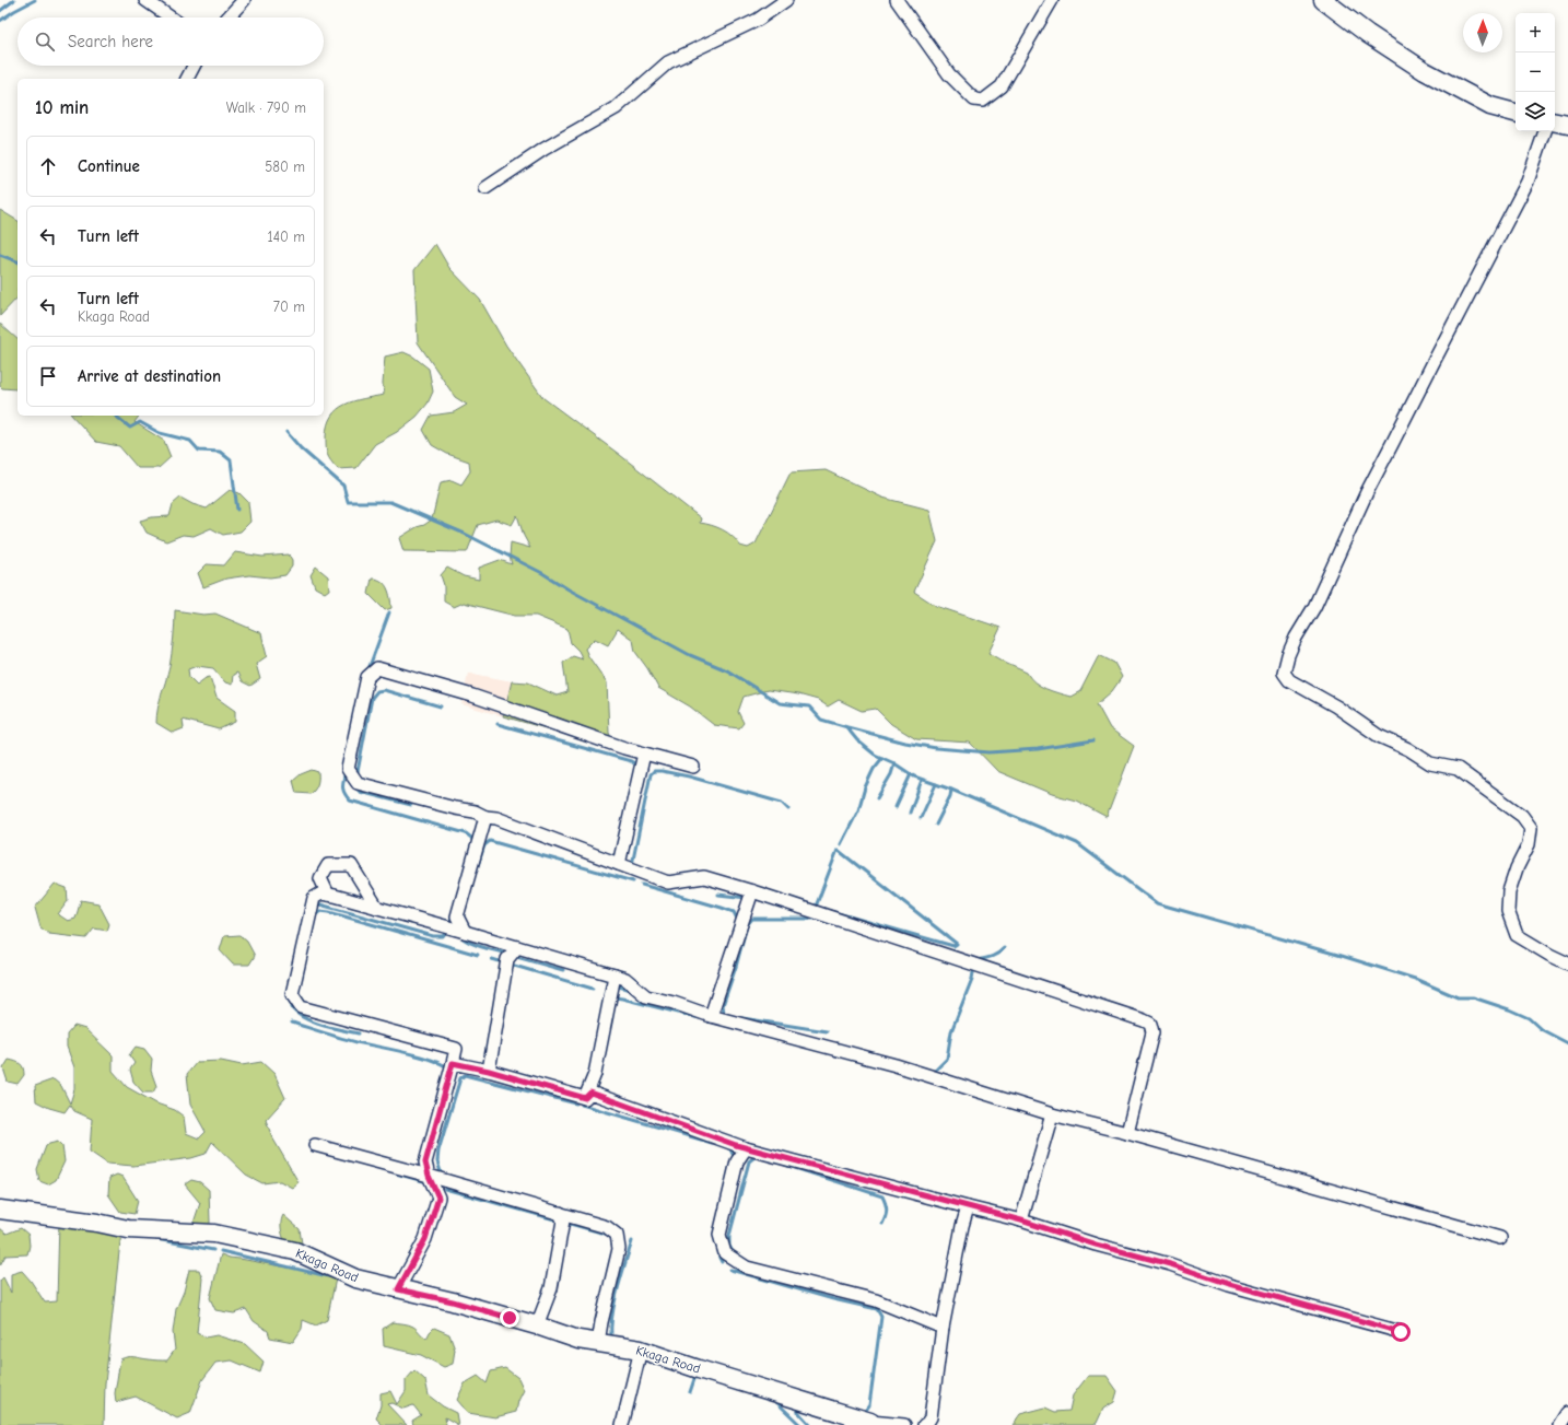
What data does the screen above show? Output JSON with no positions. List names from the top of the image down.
{
  "streets": {
    "street": ["Kkaga Road"]
  },
  "north": "top",
  "page": {
    "map_buttons": ["+", "−"],
    "search": "Search here",
    "heading": ["10 min", "Walk · 790 m"],
    "list": [
      ["Continue", "580 m"],
      ["Turn left", "140 m"],
      ["Turn left", "Kkaga Road", "70 m"],
      "Arrive at destination"
    ]
  }
}
